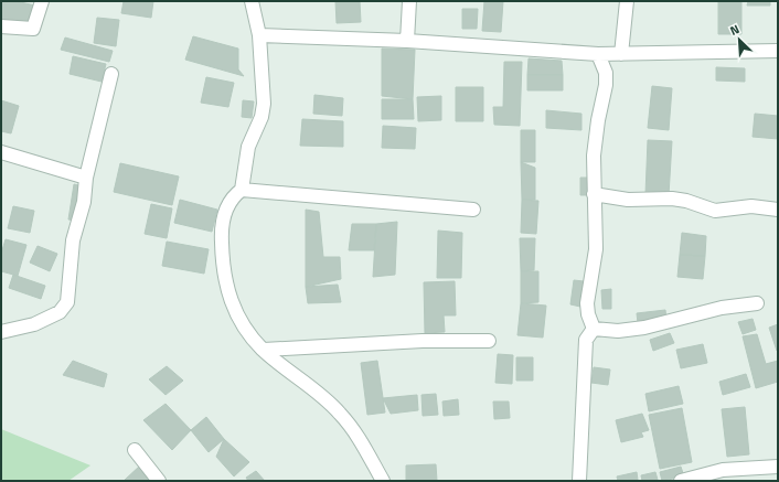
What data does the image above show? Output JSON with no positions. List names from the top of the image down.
{
  "north": "top left"
}
